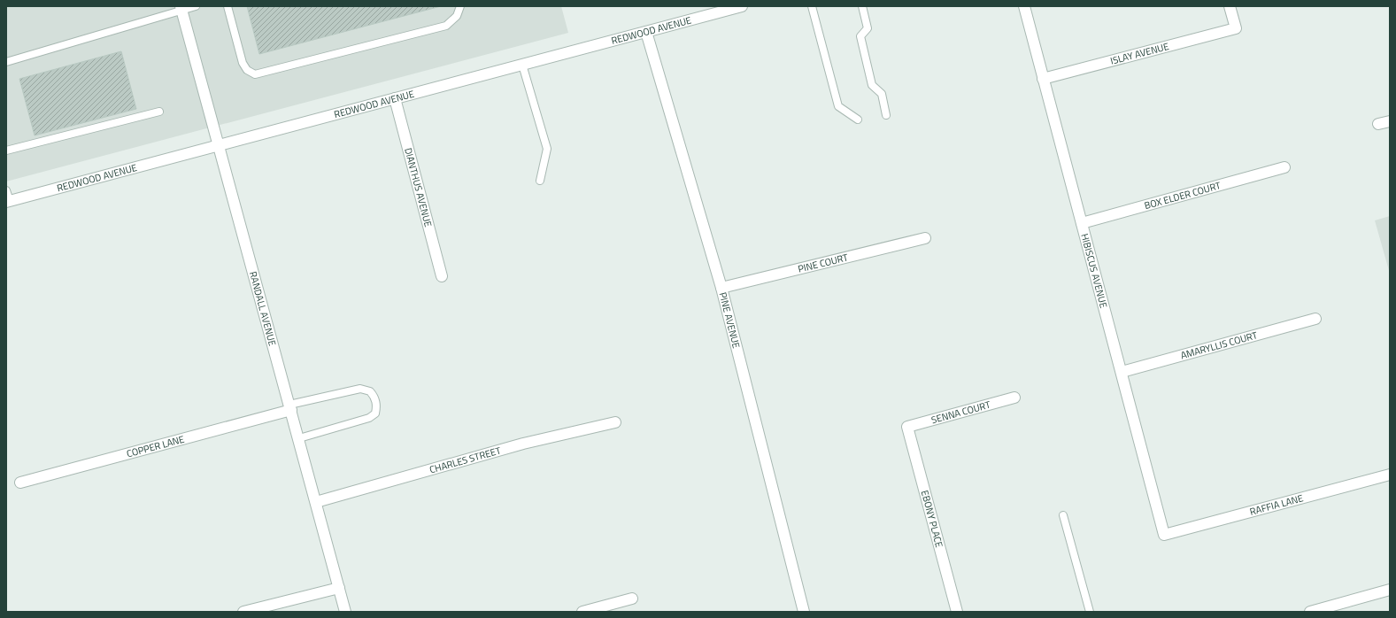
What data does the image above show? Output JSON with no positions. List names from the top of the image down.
{
  "streets": {
    "street": [
      "REDWOOD AVENUE",
      "ISLAY AVENUE",
      "DIANTHUS AVENUE",
      "BOX ELDER COURT",
      "PINE COURT",
      "HIBISCUS AVENUE",
      "RANDALL AVENUE",
      "PINE AVENUE",
      "AMARYLLIS COURT",
      "SENNA COURT",
      "COPPER LANE",
      "CHARLES STREET",
      "RAFFIA LANE",
      "EBONY PLACE"
    ]
  },
  "crossings": [
    ["REDWOOD AVENUE", "DIANTHUS AVENUE"],
    ["REDWOOD AVENUE", "RANDALL AVENUE"],
    ["REDWOOD AVENUE", "PINE AVENUE"],
    ["ISLAY AVENUE", "HIBISCUS AVENUE"],
    ["BOX ELDER COURT", "HIBISCUS AVENUE"],
    ["PINE COURT", "PINE AVENUE"],
    ["HIBISCUS AVENUE", "AMARYLLIS COURT"],
    ["HIBISCUS AVENUE", "RAFFIA LANE"],
    ["RANDALL AVENUE", "COPPER LANE"],
    ["RANDALL AVENUE", "CHARLES STREET"],
    ["SENNA COURT", "EBONY PLACE"]
  ]
}
